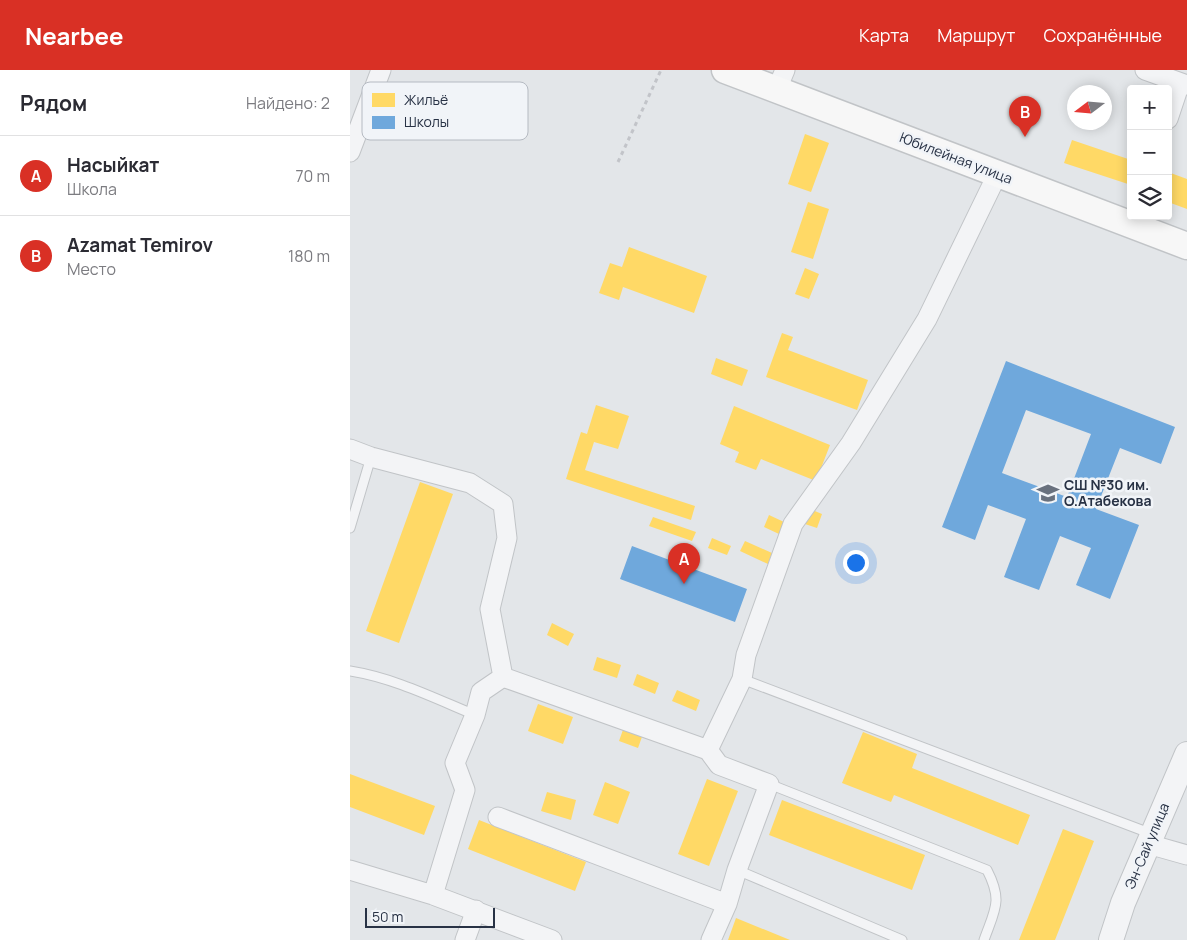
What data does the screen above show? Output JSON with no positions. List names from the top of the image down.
{
  "streets": {
    "main road": ["Юбилейная улица"],
    "street": ["Эн-Сай улица"]
  },
  "places": {
    "school or university": ["СШ №30 им. О.Атабекова"]
  },
  "legend": ["Жильё", "Школы"],
  "scale_bar": "50 m",
  "north": "left",
  "page": {
    "header": "Nearbee",
    "nav": ["Карта", "Маршрут", "Сохранённые"],
    "heading": ["Рядом", "Найдено: 2"],
    "map_buttons": ["+", "−"],
    "pins": ["B", "A"],
    "list": [
      {
        "mark": "A",
        "name": "Насыйкат",
        "note": "Школа",
        "value": "70 m"
      },
      {
        "mark": "B",
        "name": "Azamat Temirov",
        "note": "Место",
        "value": "180 m"
      }
    ],
    "scale": "50 m"
  }
}
